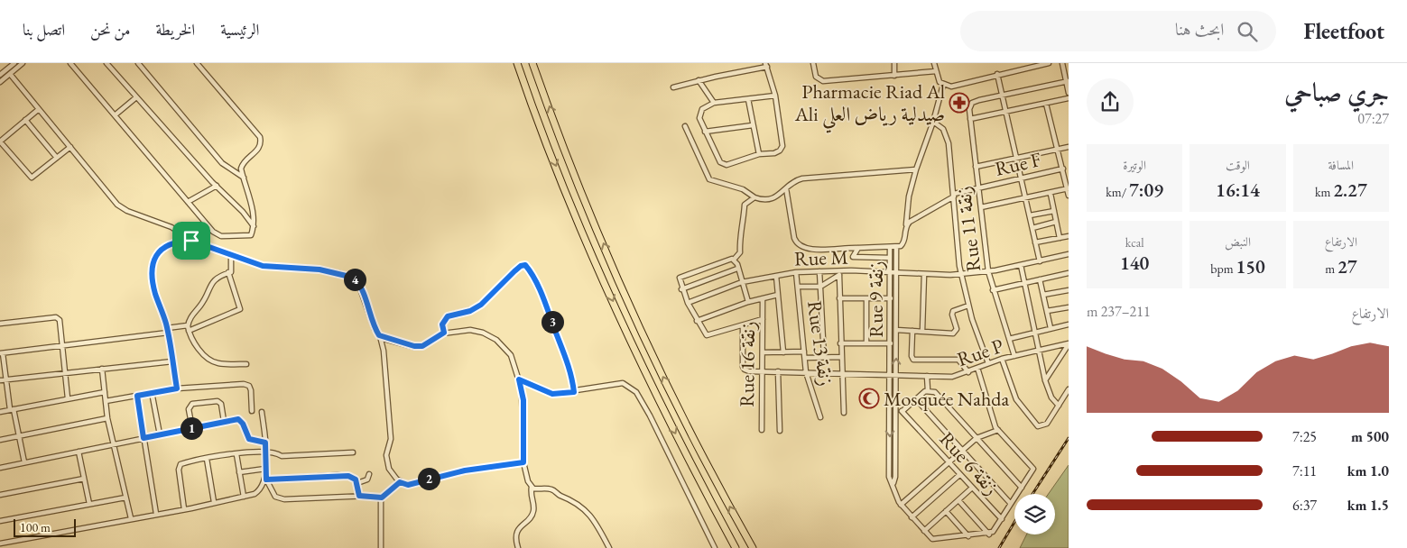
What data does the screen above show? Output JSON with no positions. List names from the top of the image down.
{
  "streets": {
    "street": [
      "Rue F",
      "Rue 11 زنقة",
      "Rue M",
      "Rue 9 زنقة",
      "Rue 13 زنقة",
      "Rue P",
      "Rue 16 زنقة",
      "Rue 6 زنقة"
    ]
  },
  "crossings": [
    ["Rue F", "Rue 11 زنقة"],
    ["Rue 11 زنقة", "Rue M"],
    ["Rue 11 زنقة", "Rue P"],
    ["Rue M", "Rue 9 زنقة"],
    ["Rue M", "Rue 13 زنقة"],
    ["Rue 9 زنقة", "Rue P"],
    ["Rue 13 زنقة", "Rue P"],
    ["Rue P", "Rue 16 زنقة"]
  ],
  "places": {
    "pharmacy": ["Pharmacie Riad Al Ali صيدلية رياض العلي"],
    "mosque": ["Mosquée Nahda"]
  },
  "scale_bar": "100 m",
  "page": {
    "header": "Fleetfoot",
    "search": "ابحث هنا",
    "nav": [
      "الرئيسية",
      "الخريطة",
      "من نحن",
      "اتصل بنا"
    ],
    "heading": ["جري صباحي", "07:27"],
    "stats": [
      ["المسافة", "2.27 km"],
      ["الوقت", "16:14"],
      ["الوتيرة", "7:09 /km"],
      ["الارتفاع", "27 m"],
      ["النبض", "150 bpm"],
      ["kcal", "140"]
    ],
    "pins": [
      "4",
      "3",
      "1",
      "2"
    ],
    "chart": ["الارتفاع", "211–237 m"],
    "list": [
      {
        "name": "500 m",
        "note": "7:25"
      },
      {
        "name": "1.0 km",
        "note": "7:11"
      },
      {
        "name": "1.5 km",
        "note": "6:37"
      }
    ],
    "scale": "100 m"
  }
}
